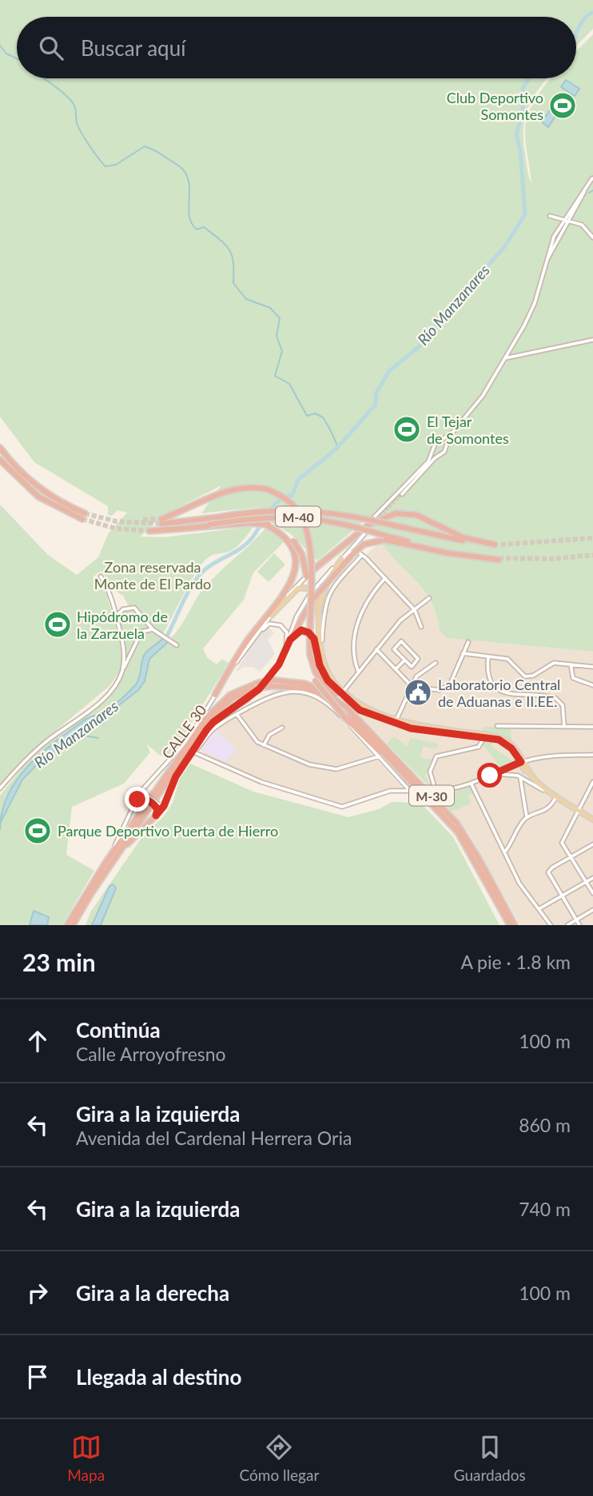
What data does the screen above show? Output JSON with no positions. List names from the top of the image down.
{
  "streets": {
    "highway": ["M-40", "CALLE 30", "M-30"]
  },
  "water": ["Río Manzanares"],
  "parks": ["Zona reservada Monte de El Pardo"],
  "places": {
    "sports": [
      "Club Deportivo Somontes",
      "El Tejar de Somontes",
      "Hipódromo de la Zarzuela",
      "Parque Deportivo Puerta de Hierro"
    ],
    "public building": ["Laboratorio Central de Aduanas e II.EE."]
  },
  "page": {
    "search": "Buscar aquí",
    "heading": ["23 min", "A pie · 1.8 km"],
    "list": [
      ["Continúa", "Calle Arroyofresno", "100 m"],
      ["Gira a la izquierda", "Avenida del Cardenal Herrera Oria", "860 m"],
      ["Gira a la izquierda", "740 m"],
      ["Gira a la derecha", "100 m"],
      "Llegada al destino"
    ],
    "nav": ["Mapa", "Cómo llegar", "Guardados"]
  }
}
